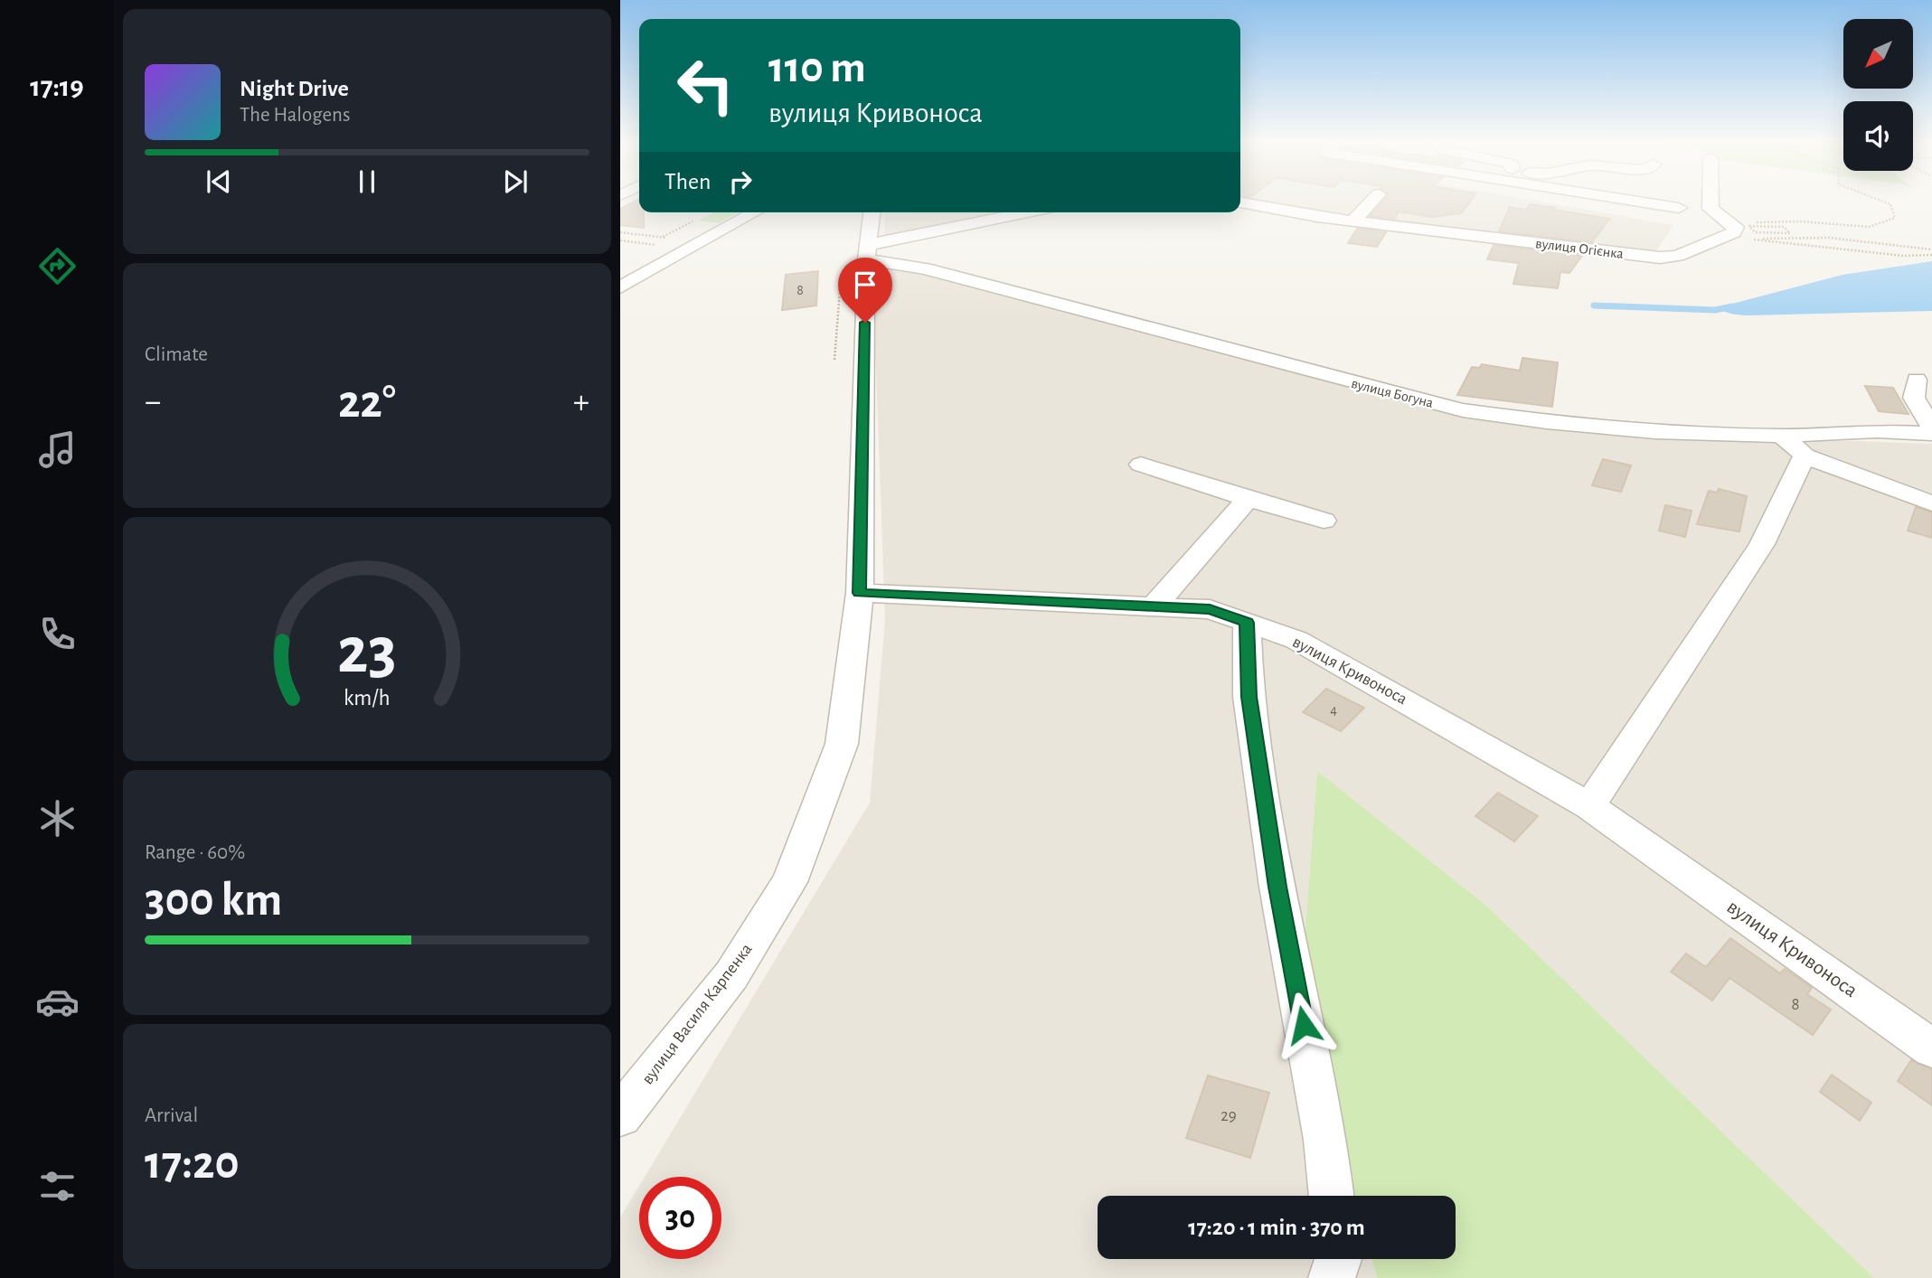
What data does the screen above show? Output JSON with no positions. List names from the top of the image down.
{
  "streets": {
    "street": [
      "вулиця Огієнка",
      "вулиця Богуна",
      "вулиця Кривоноса",
      "вулиця Василя Карпенка"
    ]
  },
  "crossings": [
    ["вулиця Богуна", "вулиця Василя Карпенка"],
    ["вулиця Кривоноса", "вулиця Василя Карпенка"]
  ],
  "house_numbers": [
    "8",
    "4",
    "8",
    "29"
  ],
  "north": "bottom left",
  "page": {
    "tabs": "17:19",
    "turn": ["110 m", "вулиця Кривоноса"],
    "song": ["Night Drive", "The Halogens"],
    "then": "Then",
    "tile": [
      "Climate",
      ["Range · 60%", "300 km"],
      ["Arrival", "17:20"]
    ],
    "heat": ["−", "22°", "+"],
    "limit": "30",
    "trip": "17:20 · 1 min · 370 m",
    "gauge": ["23", "km/h"]
  }
}
